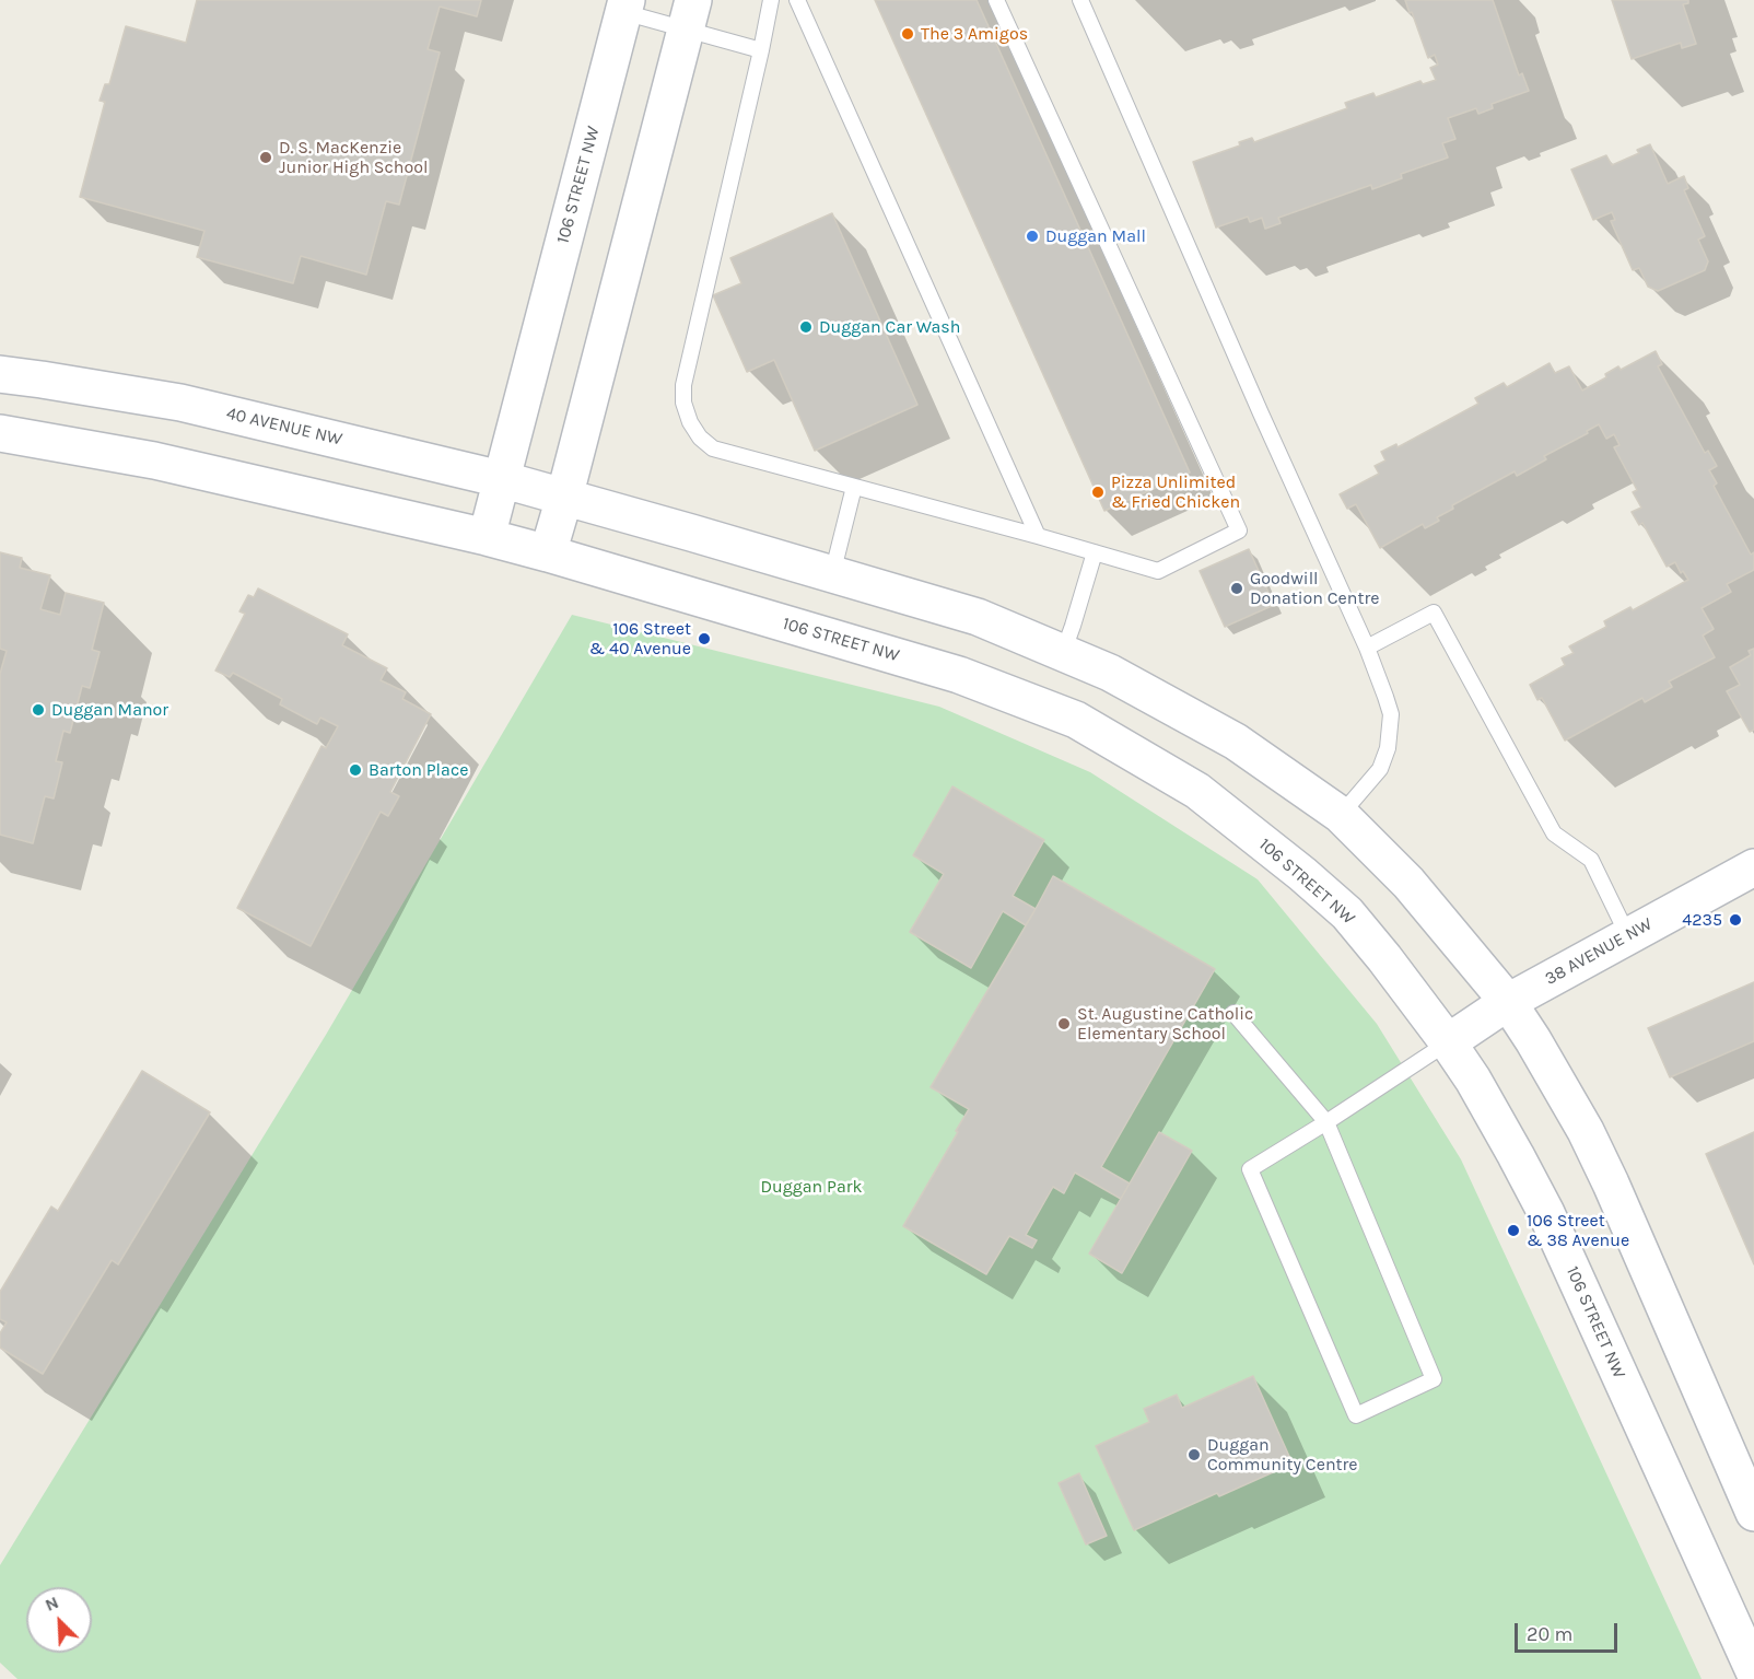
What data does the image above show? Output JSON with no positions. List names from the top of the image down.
{
  "streets": {
    "street": ["106 STREET NW", "40 AVENUE NW", "38 AVENUE NW"]
  },
  "crossings": [
    ["106 STREET NW", "40 AVENUE NW"],
    ["106 STREET NW", "38 AVENUE NW"]
  ],
  "parks": ["Duggan Park"],
  "places": [
    "The 3 Amigos",
    "D. S. MacKenzie Junior High School",
    "Duggan Mall",
    "Duggan Car Wash",
    "Pizza Unlimited & Fried Chicken",
    "Goodwill Donation Centre",
    "106 Street & 40 Avenue",
    "Duggan Manor",
    "Barton Place",
    "4235",
    "St. Augustine Catholic Elementary School",
    "106 Street & 38 Avenue",
    "Duggan Community Centre"
  ],
  "scale_bar": "20 m",
  "north": "top left"
}
